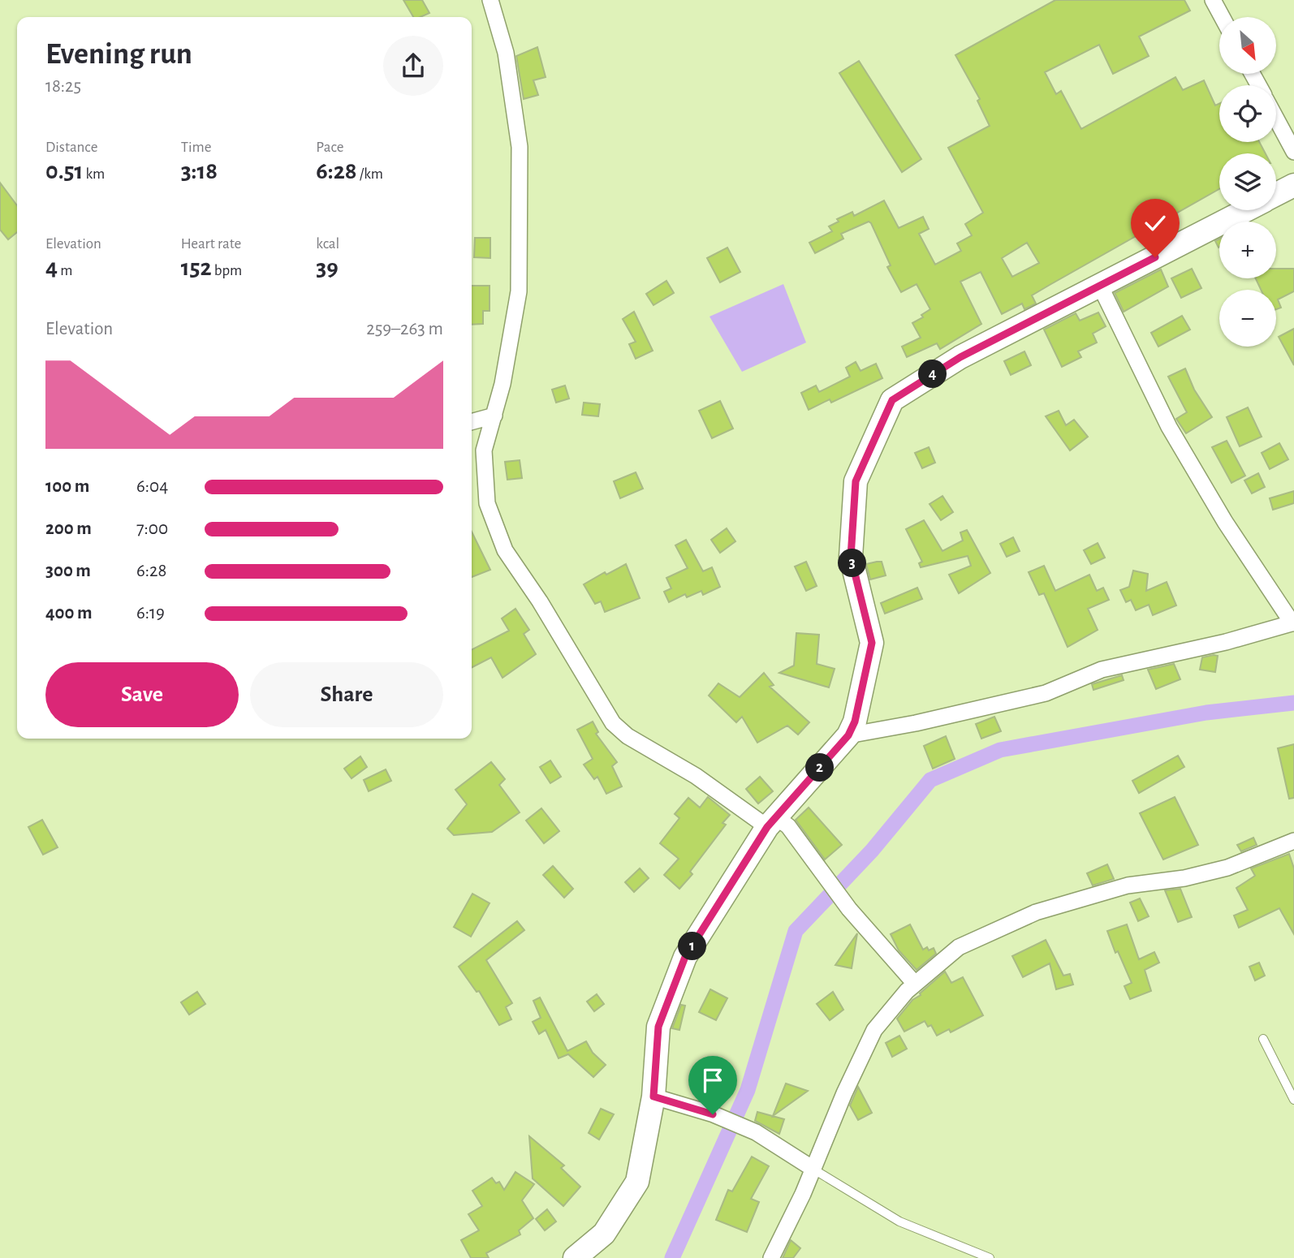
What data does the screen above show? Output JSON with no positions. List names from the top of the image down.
{
  "north": "bottom right",
  "page": {
    "map_buttons": ["+", "−"],
    "heading": ["Evening run", "18:25"],
    "stats": [
      ["Distance", "0.51 km"],
      ["Time", "3:18"],
      ["Pace", "6:28 /km"],
      ["Elevation", "4 m"],
      ["Heart rate", "152 bpm"],
      ["kcal", "39"]
    ],
    "chart": ["Elevation", "259–263 m"],
    "pins": [
      "4",
      "3",
      "2",
      "1"
    ],
    "list": [
      {
        "name": "100 m",
        "note": "6:04"
      },
      {
        "name": "200 m",
        "note": "7:00"
      },
      {
        "name": "300 m",
        "note": "6:28"
      },
      {
        "name": "400 m",
        "note": "6:19"
      }
    ],
    "buttons": ["Save", "Share"]
  }
}
